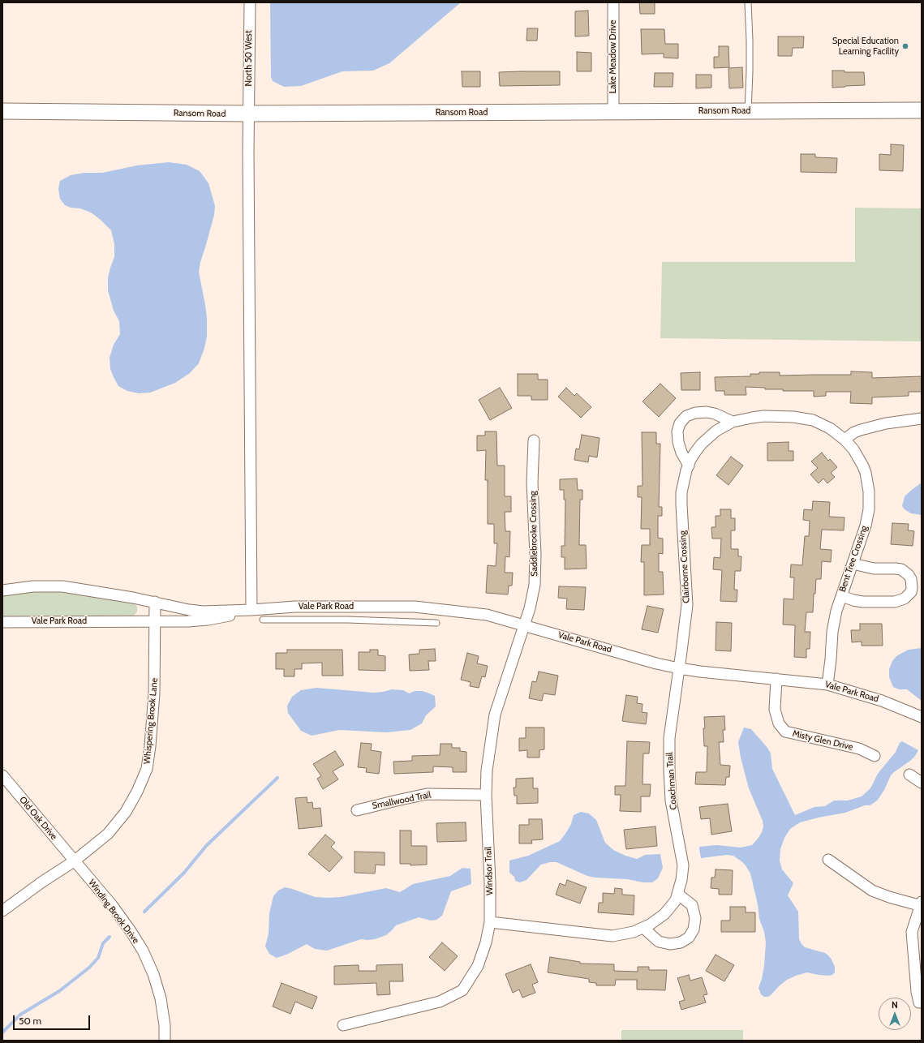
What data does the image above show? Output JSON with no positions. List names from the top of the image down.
{
  "streets": {
    "main road": ["Ransom Road"],
    "street": [
      "Lake Meadow Drive",
      "North 50 West",
      "Saddlebrooke Crossing",
      "Bent Tree Crossing",
      "Clairborne Crossing",
      "Vale Park Road",
      "Whispering Brook Lane",
      "Misty Glen Drive",
      "Coachman Trail",
      "Smallwood Trail",
      "Old Oak Drive",
      "Windsor Trail",
      "Winding Brook Drive"
    ]
  },
  "crossings": [
    ["Lake Meadow Drive", "Ransom Road"],
    ["North 50 West", "Ransom Road"],
    ["North 50 West", "Vale Park Road"],
    ["Saddlebrooke Crossing", "Vale Park Road"],
    ["Saddlebrooke Crossing", "Windsor Trail"],
    ["Bent Tree Crossing", "Clairborne Crossing"],
    ["Bent Tree Crossing", "Vale Park Road"],
    ["Clairborne Crossing", "Vale Park Road"],
    ["Clairborne Crossing", "Coachman Trail"],
    ["Vale Park Road", "Whispering Brook Lane"],
    ["Vale Park Road", "Misty Glen Drive"],
    ["Vale Park Road", "Coachman Trail"],
    ["Vale Park Road", "Windsor Trail"],
    ["Whispering Brook Lane", "Old Oak Drive"],
    ["Whispering Brook Lane", "Winding Brook Drive"],
    ["Coachman Trail", "Windsor Trail"],
    ["Smallwood Trail", "Windsor Trail"],
    ["Old Oak Drive", "Winding Brook Drive"]
  ],
  "places": ["Special Education Learning Facility"],
  "scale_bar": "50 m",
  "north": "top"
}
